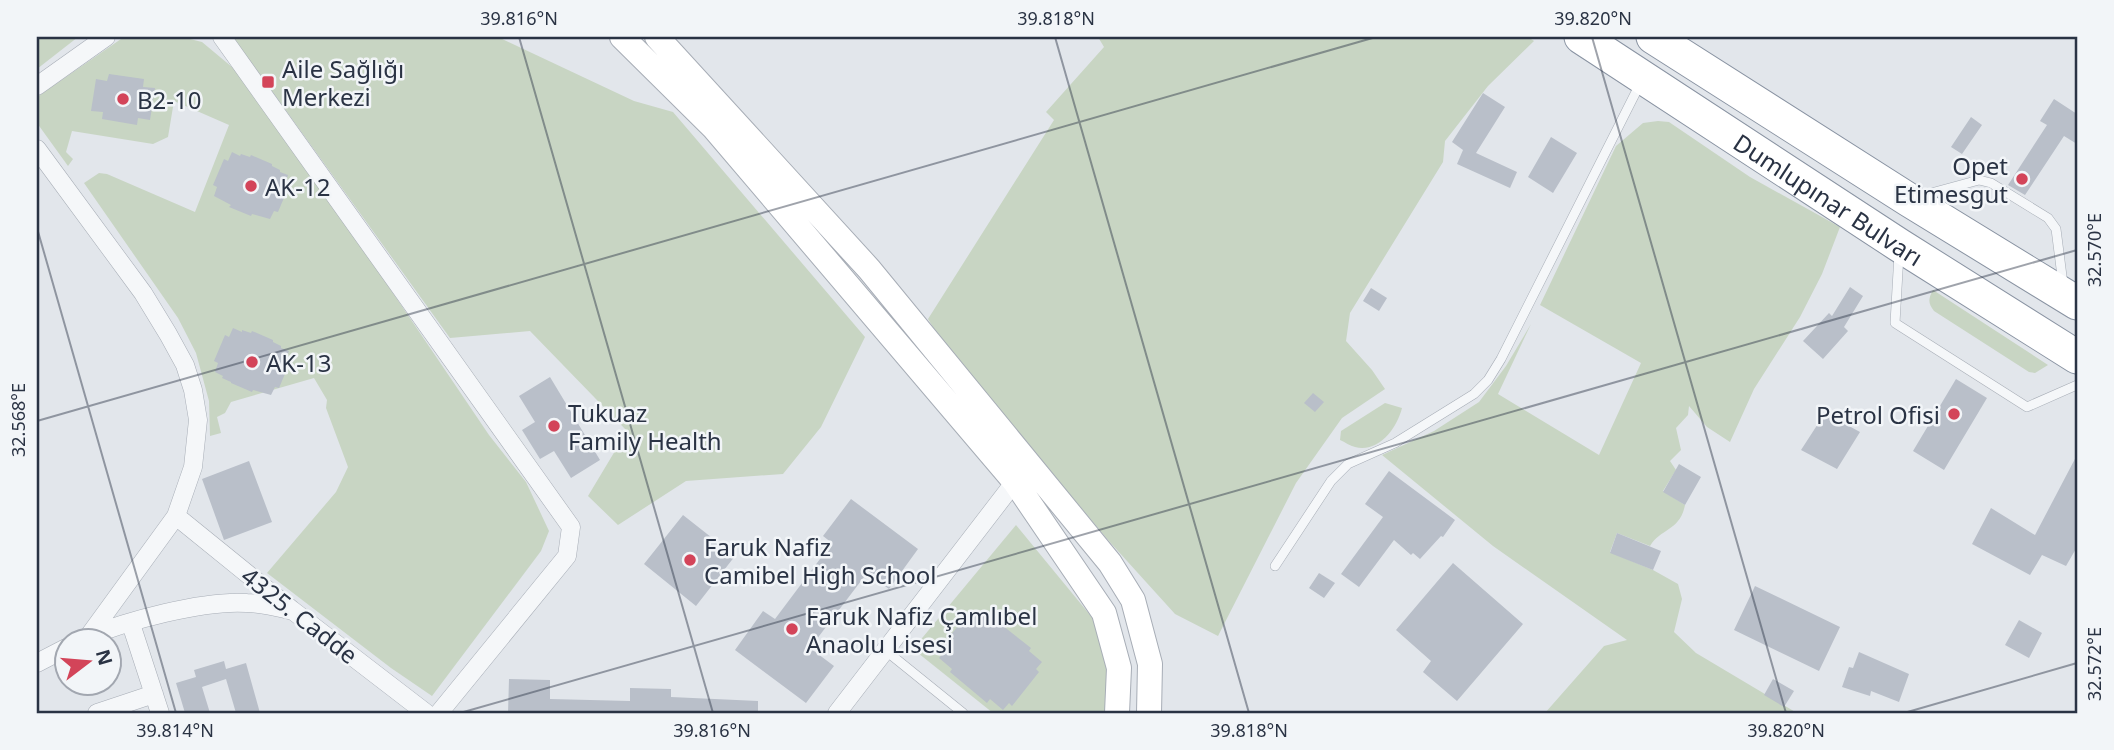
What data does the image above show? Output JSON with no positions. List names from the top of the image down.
{
  "streets": {
    "highway": ["Dumlupınar Bulvarı"],
    "street": ["4325. Cadde"]
  },
  "places": {
    "transit": ["Aile Sağlığı Merkezi"],
    "other": [
      "B2-10",
      "Opet Etimesgut",
      "AK-12",
      "AK-13",
      "Petrol Ofisi",
      "Tukuaz Family Health",
      "Faruk Nafiz Camibel High School",
      "Faruk Nafiz Çamlıbel Anaolu Lisesi"
    ]
  },
  "north": "right",
  "coordinates": [
    "39.816°N",
    "39.818°N",
    "39.820°N",
    "32.570°E",
    "32.568°E",
    "32.572°E",
    "39.814°N"
  ]
}
